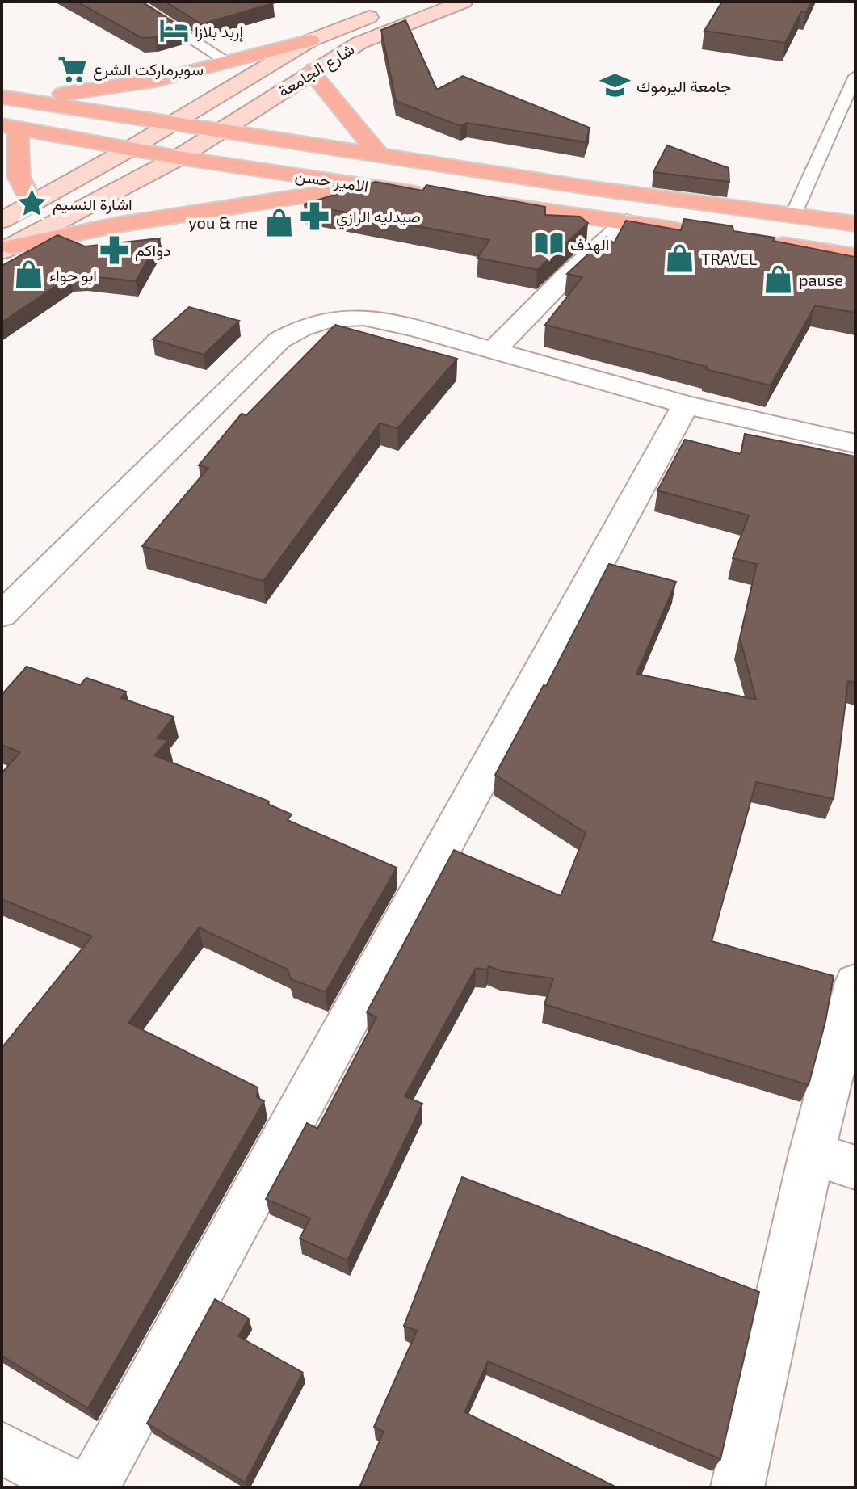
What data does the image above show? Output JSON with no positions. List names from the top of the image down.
{
  "streets": {
    "main road": ["شارع الجامعة", "الامير حسن"]
  },
  "crossings": [
    ["شارع الجامعة", "الامير حسن"]
  ],
  "places": {
    "hotel": ["إربد بلازا"],
    "supermarket": ["سوبرماركت الشرع"],
    "school or university": ["جامعة اليرموك"],
    "place": ["اشارة النسيم"],
    "pharmacy": ["صيدليه الرازي", "دواكم"],
    "shop": [
      "you & me",
      "TRAVEL",
      "ابو حواء",
      "pause"
    ],
    "library": ["الهدف"]
  }
}
